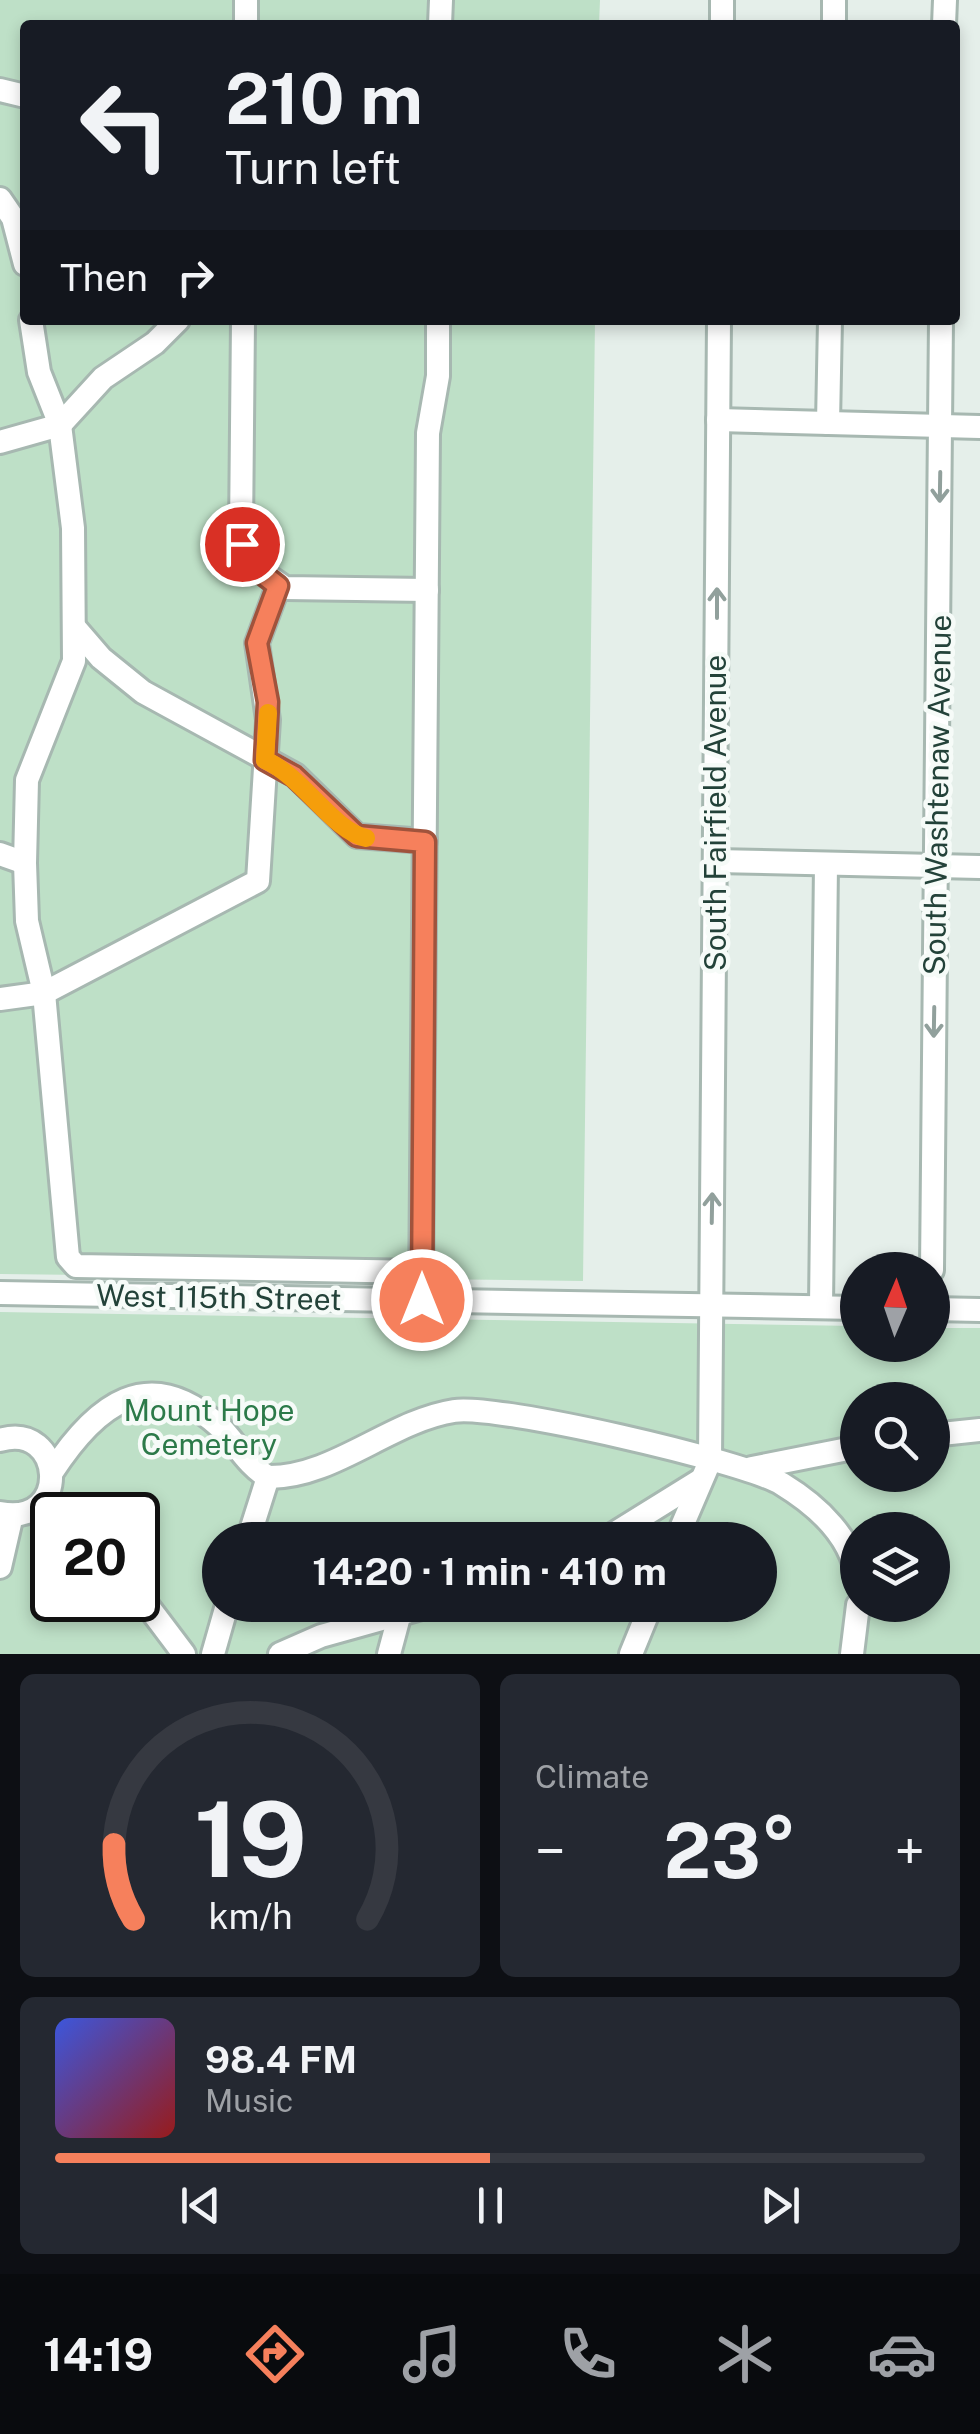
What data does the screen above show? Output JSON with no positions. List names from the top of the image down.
{
  "streets": {
    "street": ["South Washtenaw Avenue", "South Fairfield Avenue", "West 115th Street"]
  },
  "crossings": [
    ["South Fairfield Avenue", "West 115th Street"]
  ],
  "parks": ["Mount Hope Cemetery"],
  "north": "top",
  "page": {
    "turn": ["210 m", "Turn left"],
    "then": "Then",
    "limit": "20",
    "trip": "14:20 · 1 min · 410 m",
    "tile": "Climate",
    "heat": ["−", "23°", "+"],
    "song": ["98.4 FM", "Music"],
    "tabs": "14:19",
    "gauge": ["19", "km/h"]
  }
}
